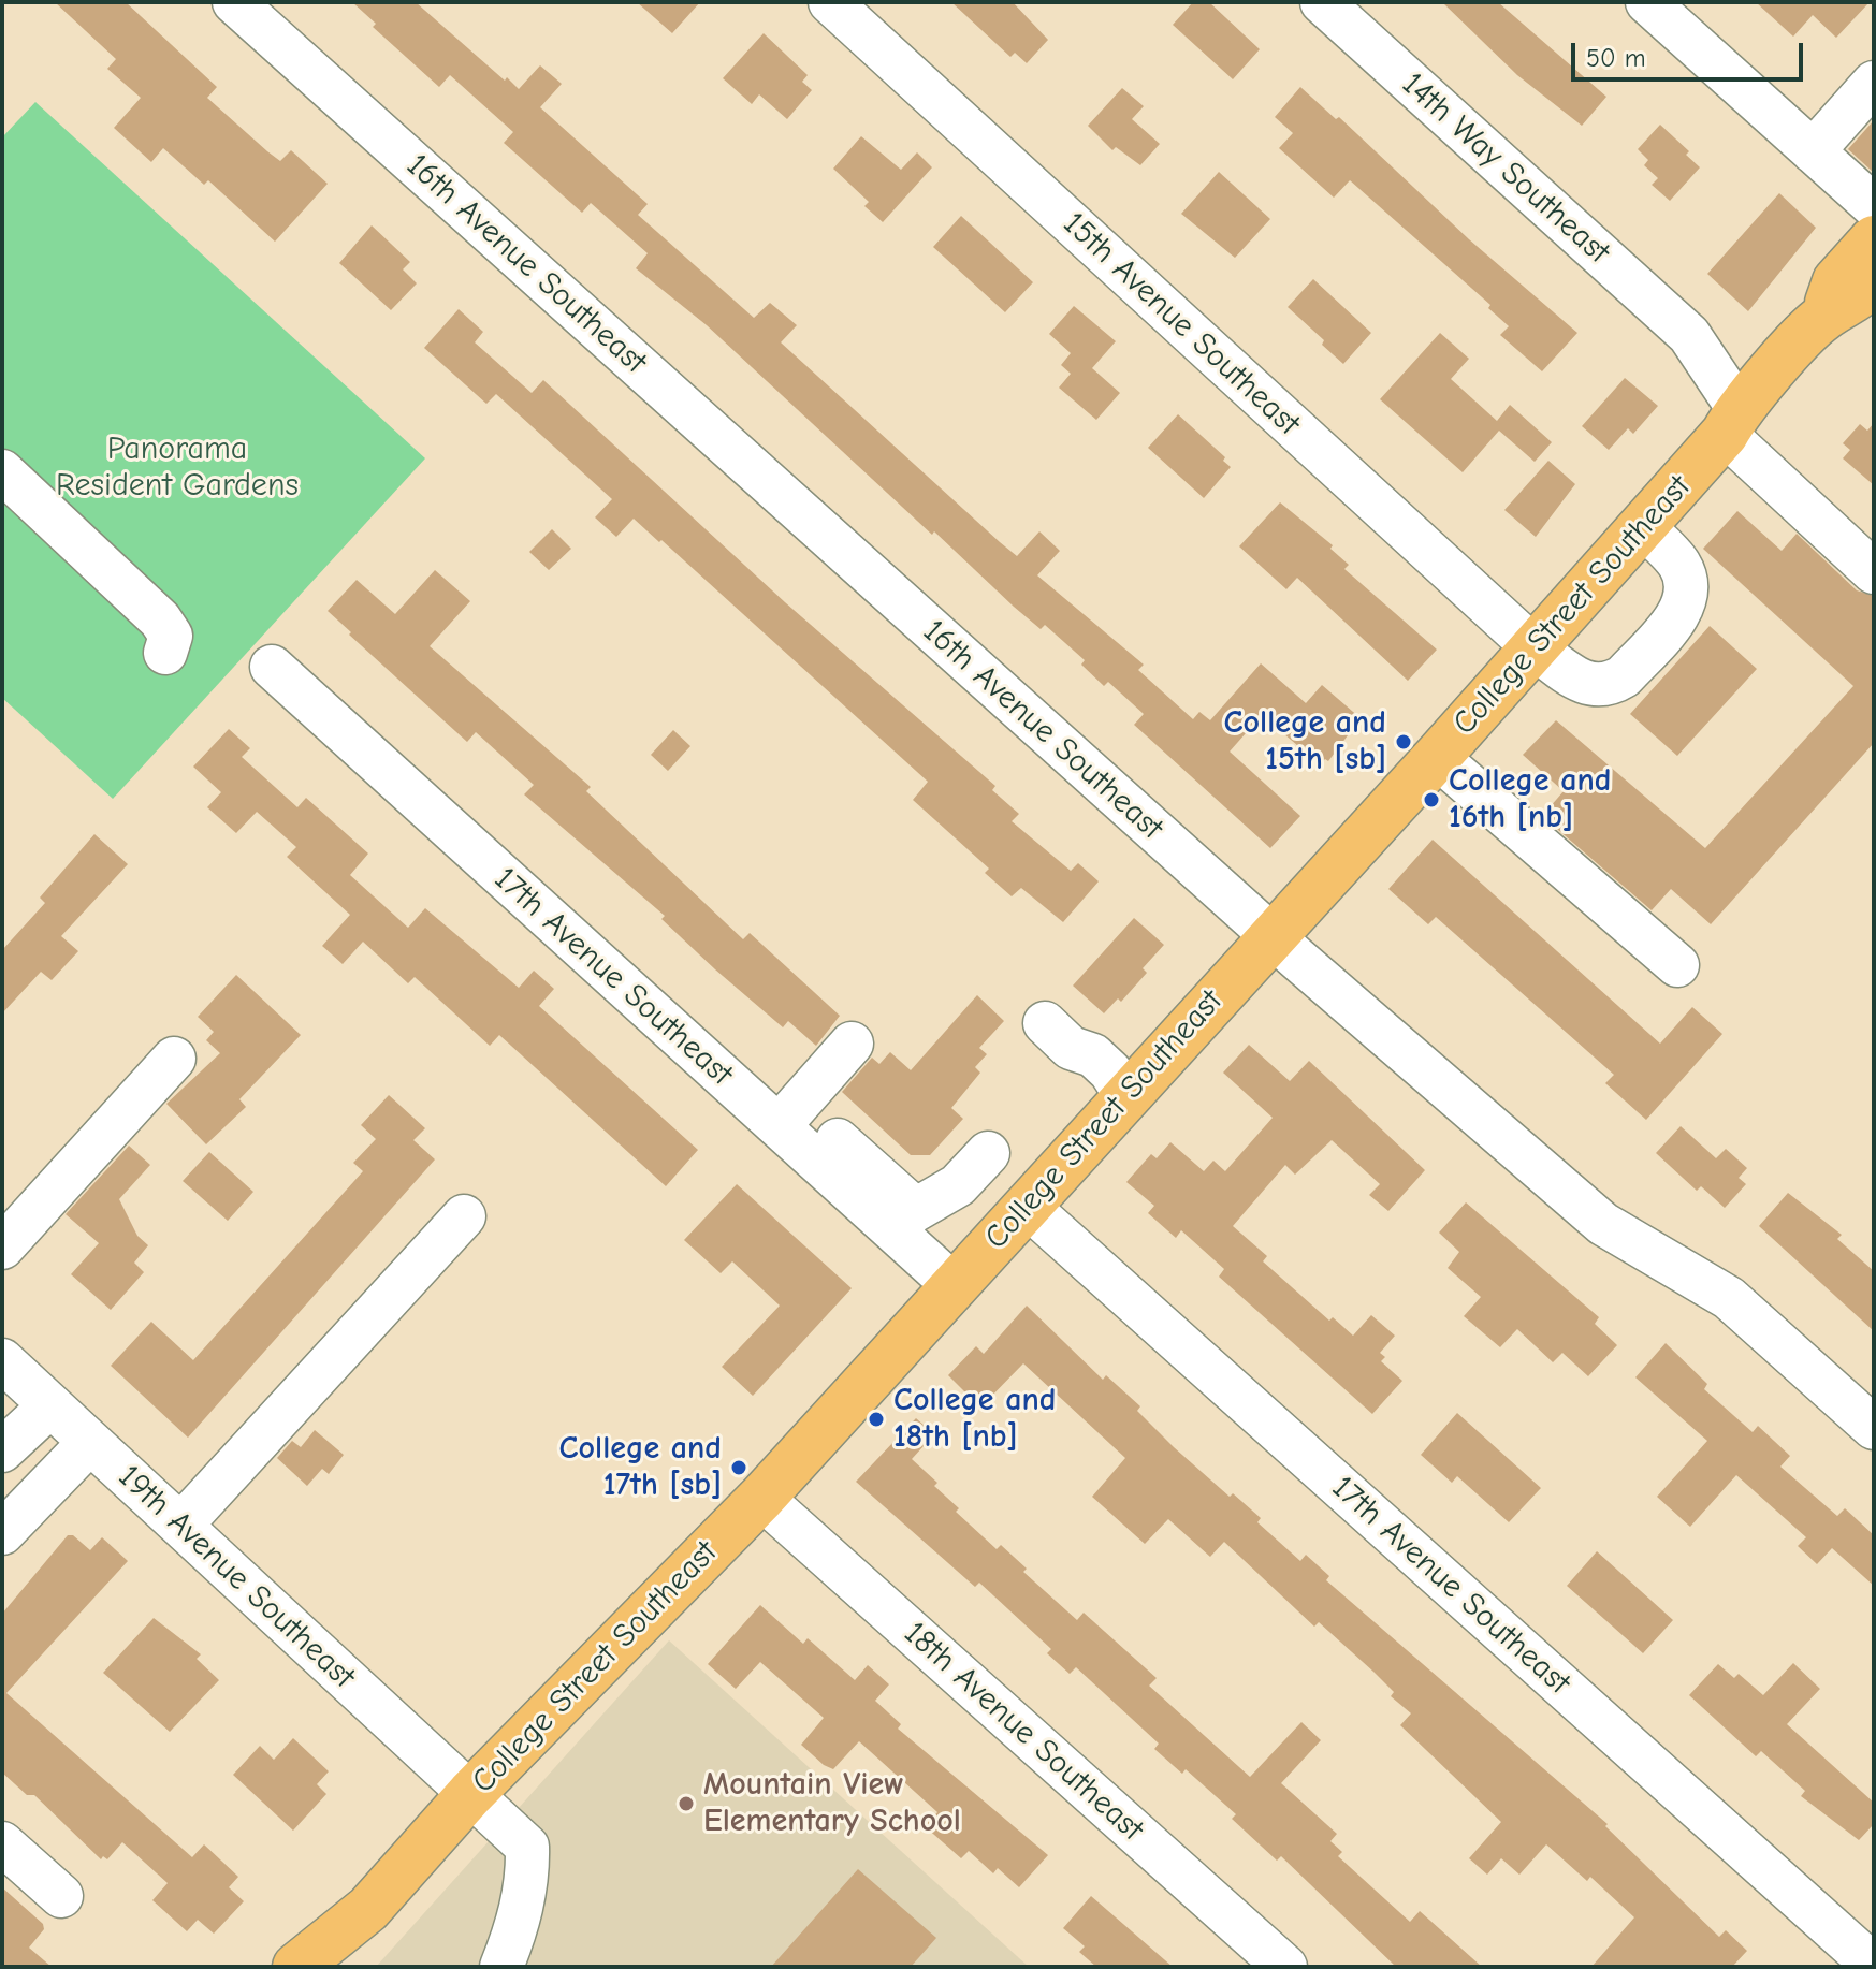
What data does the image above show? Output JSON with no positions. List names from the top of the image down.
{
  "streets": {
    "main road": ["College Street Southeast"],
    "street": [
      "14th Way Southeast",
      "16th Avenue Southeast",
      "15th Avenue Southeast",
      "17th Avenue Southeast",
      "19th Avenue Southeast",
      "18th Avenue Southeast"
    ]
  },
  "crossings": [
    ["14th Way Southeast", "College Street Southeast"],
    ["16th Avenue Southeast", "College Street Southeast"],
    ["15th Avenue Southeast", "College Street Southeast"],
    ["College Street Southeast", "17th Avenue Southeast"],
    ["College Street Southeast", "19th Avenue Southeast"],
    ["College Street Southeast", "18th Avenue Southeast"]
  ],
  "parks": ["Panorama Resident Gardens"],
  "places": [
    "College and 15th [sb]",
    "College and 16th [nb]",
    "College and 18th [nb]",
    "College and 17th [sb]",
    "Mountain View Elementary School"
  ],
  "scale_bar": "50 m"
}
